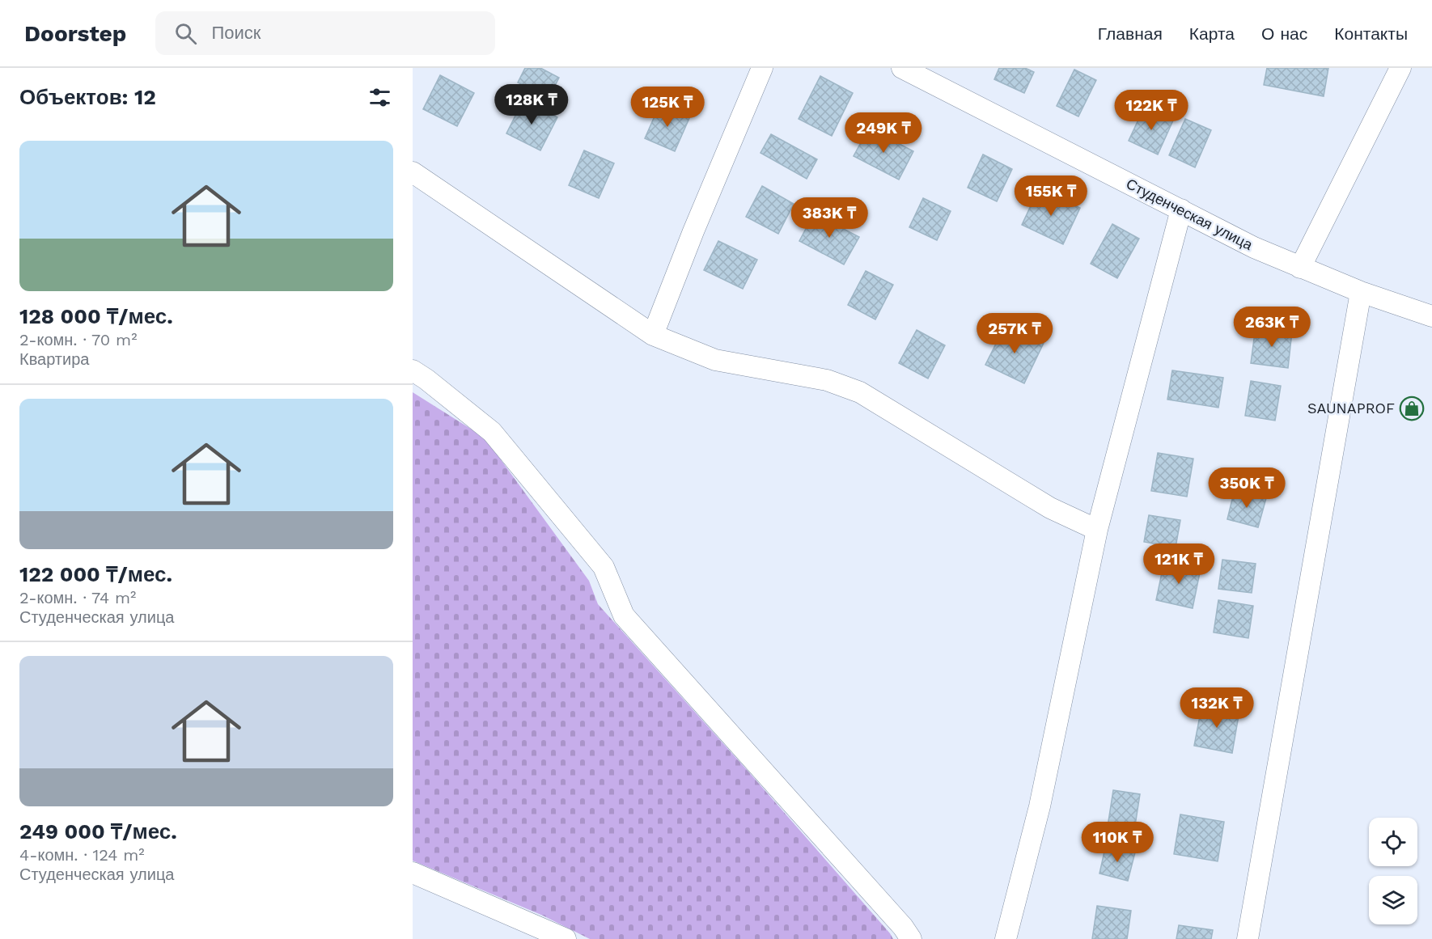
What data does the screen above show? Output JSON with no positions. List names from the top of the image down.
{
  "streets": {
    "street": ["Студенческая улица"]
  },
  "places": {
    "shop": ["SAUNAPROF"]
  },
  "page": {
    "header": "Doorstep",
    "search": "Поиск",
    "nav": [
      "Главная",
      "Карта",
      "О нас",
      "Контакты"
    ],
    "heading": "Объектов: 12",
    "price": [
      "128K ₸",
      "125K ₸",
      "122K ₸",
      "249K ₸",
      "155K ₸",
      "383K ₸",
      "263K ₸",
      "257K ₸",
      "350K ₸",
      "121K ₸",
      "132K ₸",
      "110K ₸"
    ],
    "list": [
      {
        "name": "128 000 ₸/мес.",
        "note": "2-комн. · 70 m² · Квартира"
      },
      {
        "name": "122 000 ₸/мес.",
        "note": "2-комн. · 74 m² · Студенческая улица"
      },
      {
        "name": "249 000 ₸/мес.",
        "note": "4-комн. · 124 m² · Студенческая улица"
      }
    ]
  }
}
